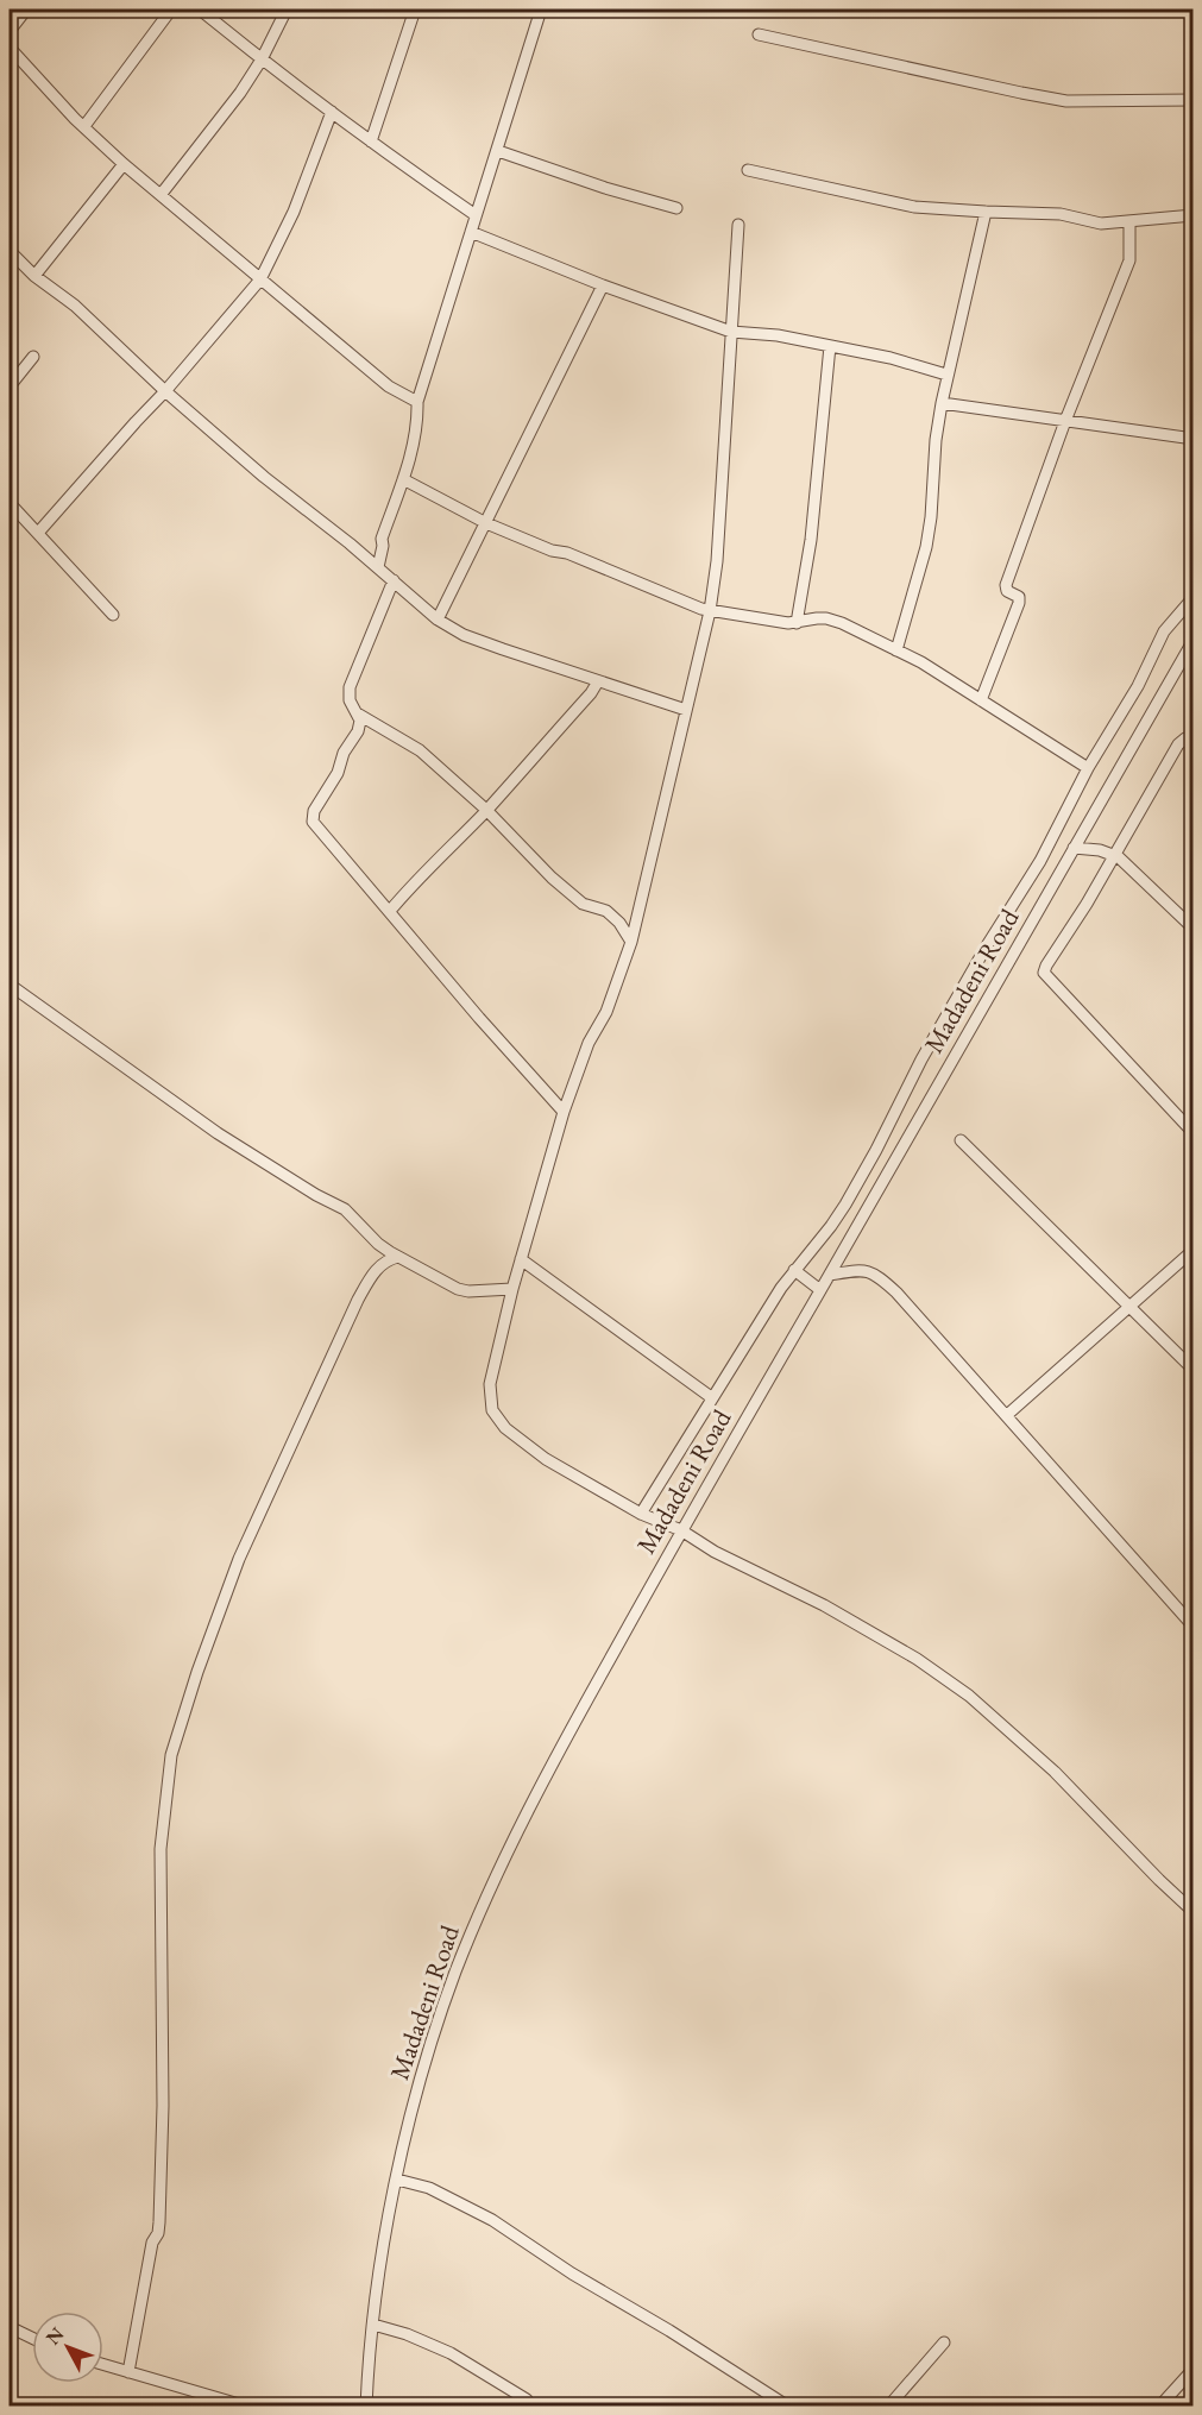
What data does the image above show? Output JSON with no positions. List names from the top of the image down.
{
  "streets": {
    "street": ["Madadeni Road"]
  },
  "north": "top left"
}
